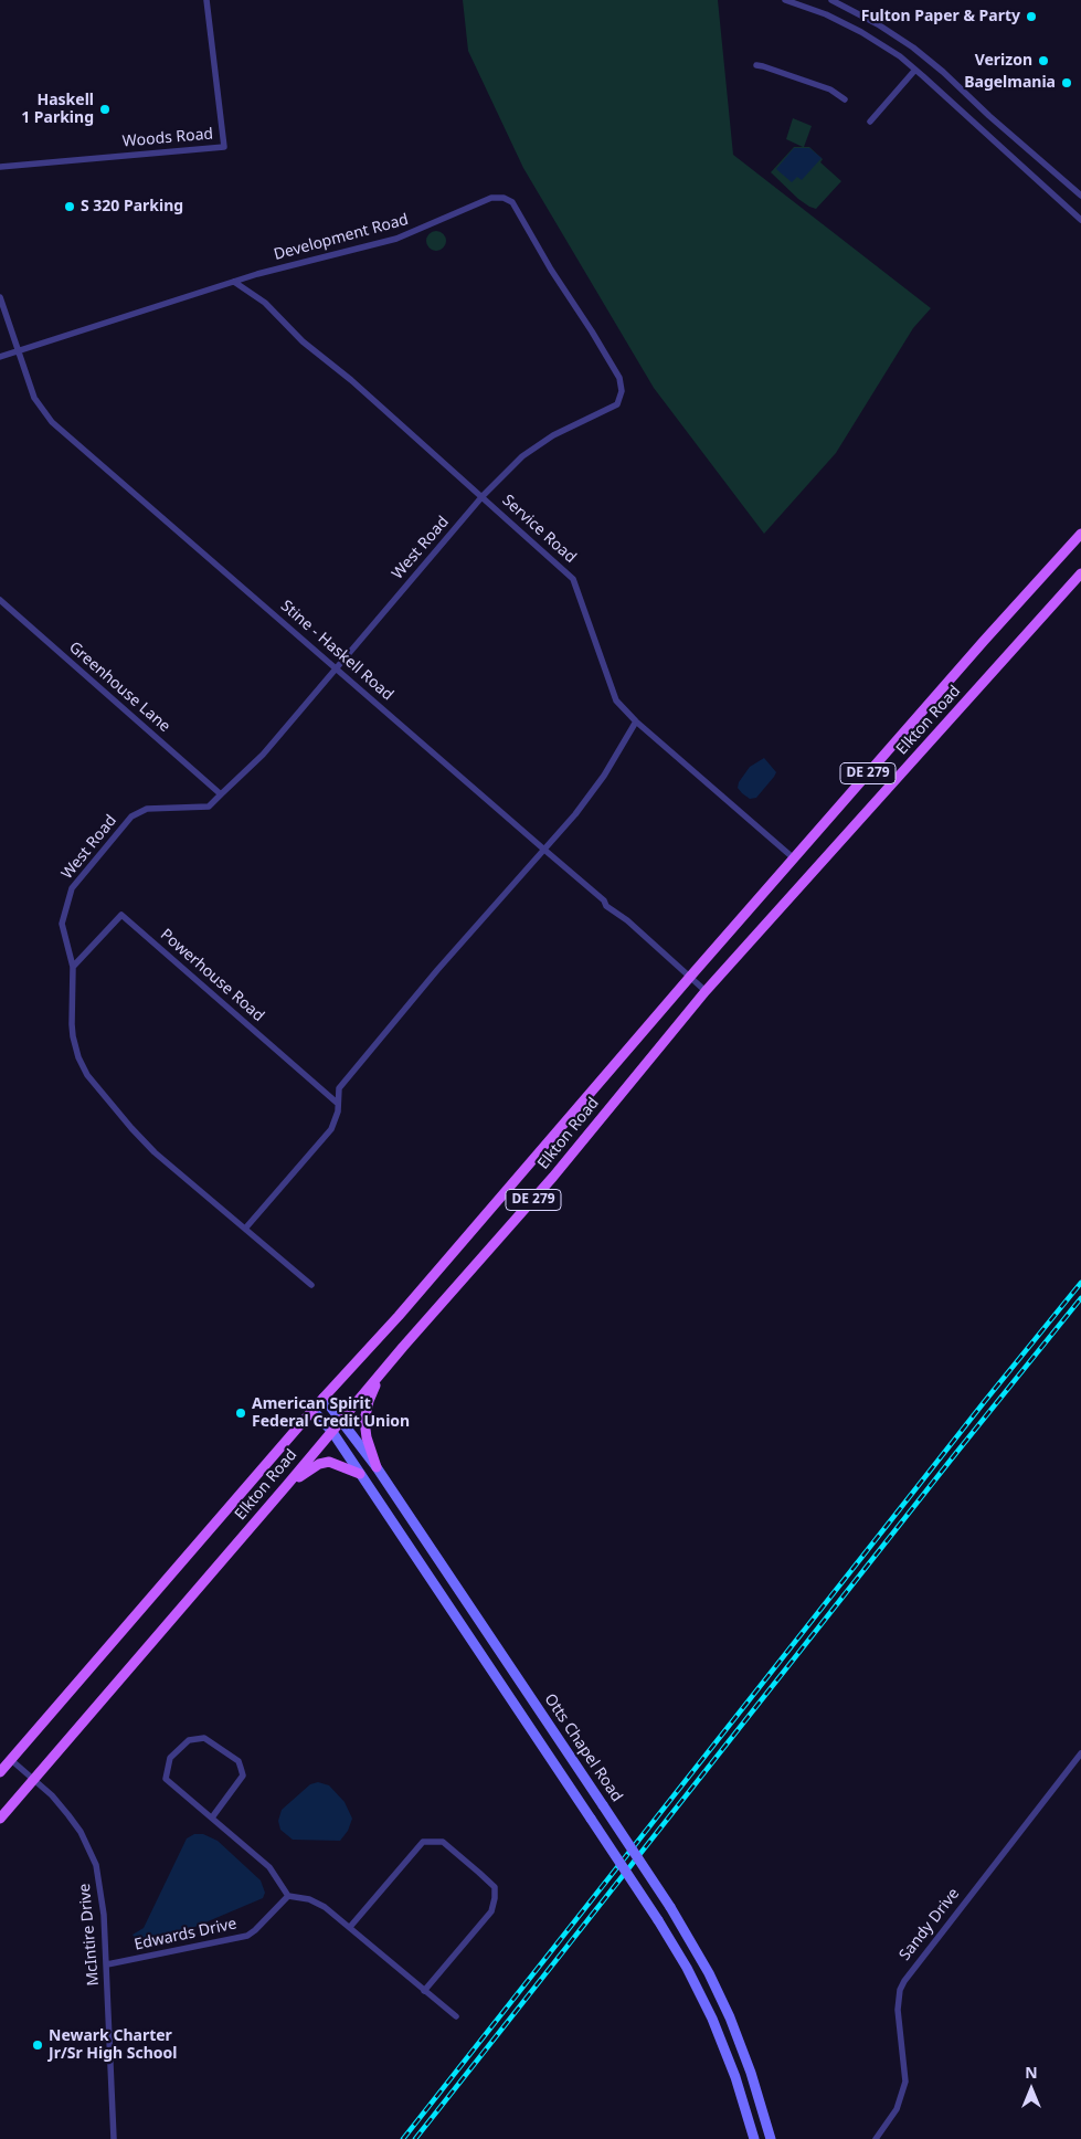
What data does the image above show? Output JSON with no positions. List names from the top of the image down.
{
  "streets": {
    "main road": ["Elkton Road", "DE 279", "Otts Chapel Road"],
    "street": [
      "Woods Road",
      "Development Road",
      "Service Road",
      "West Road",
      "Stine - Haskell Road",
      "Greenhouse Lane",
      "Powerhouse Road",
      "Sandy Drive",
      "McIntire Drive",
      "Edwards Drive"
    ]
  },
  "crossings": [
    ["Development Road", "Service Road"],
    ["Development Road", "West Road"],
    ["Development Road", "Stine - Haskell Road"],
    ["Service Road", "West Road"],
    ["Service Road", "Elkton Road"],
    ["West Road", "Stine - Haskell Road"],
    ["West Road", "Greenhouse Lane"],
    ["West Road", "Powerhouse Road"],
    ["Stine - Haskell Road", "Elkton Road"],
    ["Elkton Road", "Otts Chapel Road"],
    ["Elkton Road", "McIntire Drive"],
    ["McIntire Drive", "Edwards Drive"]
  ],
  "places": [
    "Fulton Paper & Party",
    "Verizon",
    "Bagelmania",
    "Haskell 1 Parking",
    "S 320 Parking",
    "American Spirit Federal Credit Union",
    "Newark Charter Jr/Sr High School"
  ],
  "north": "top"
}
